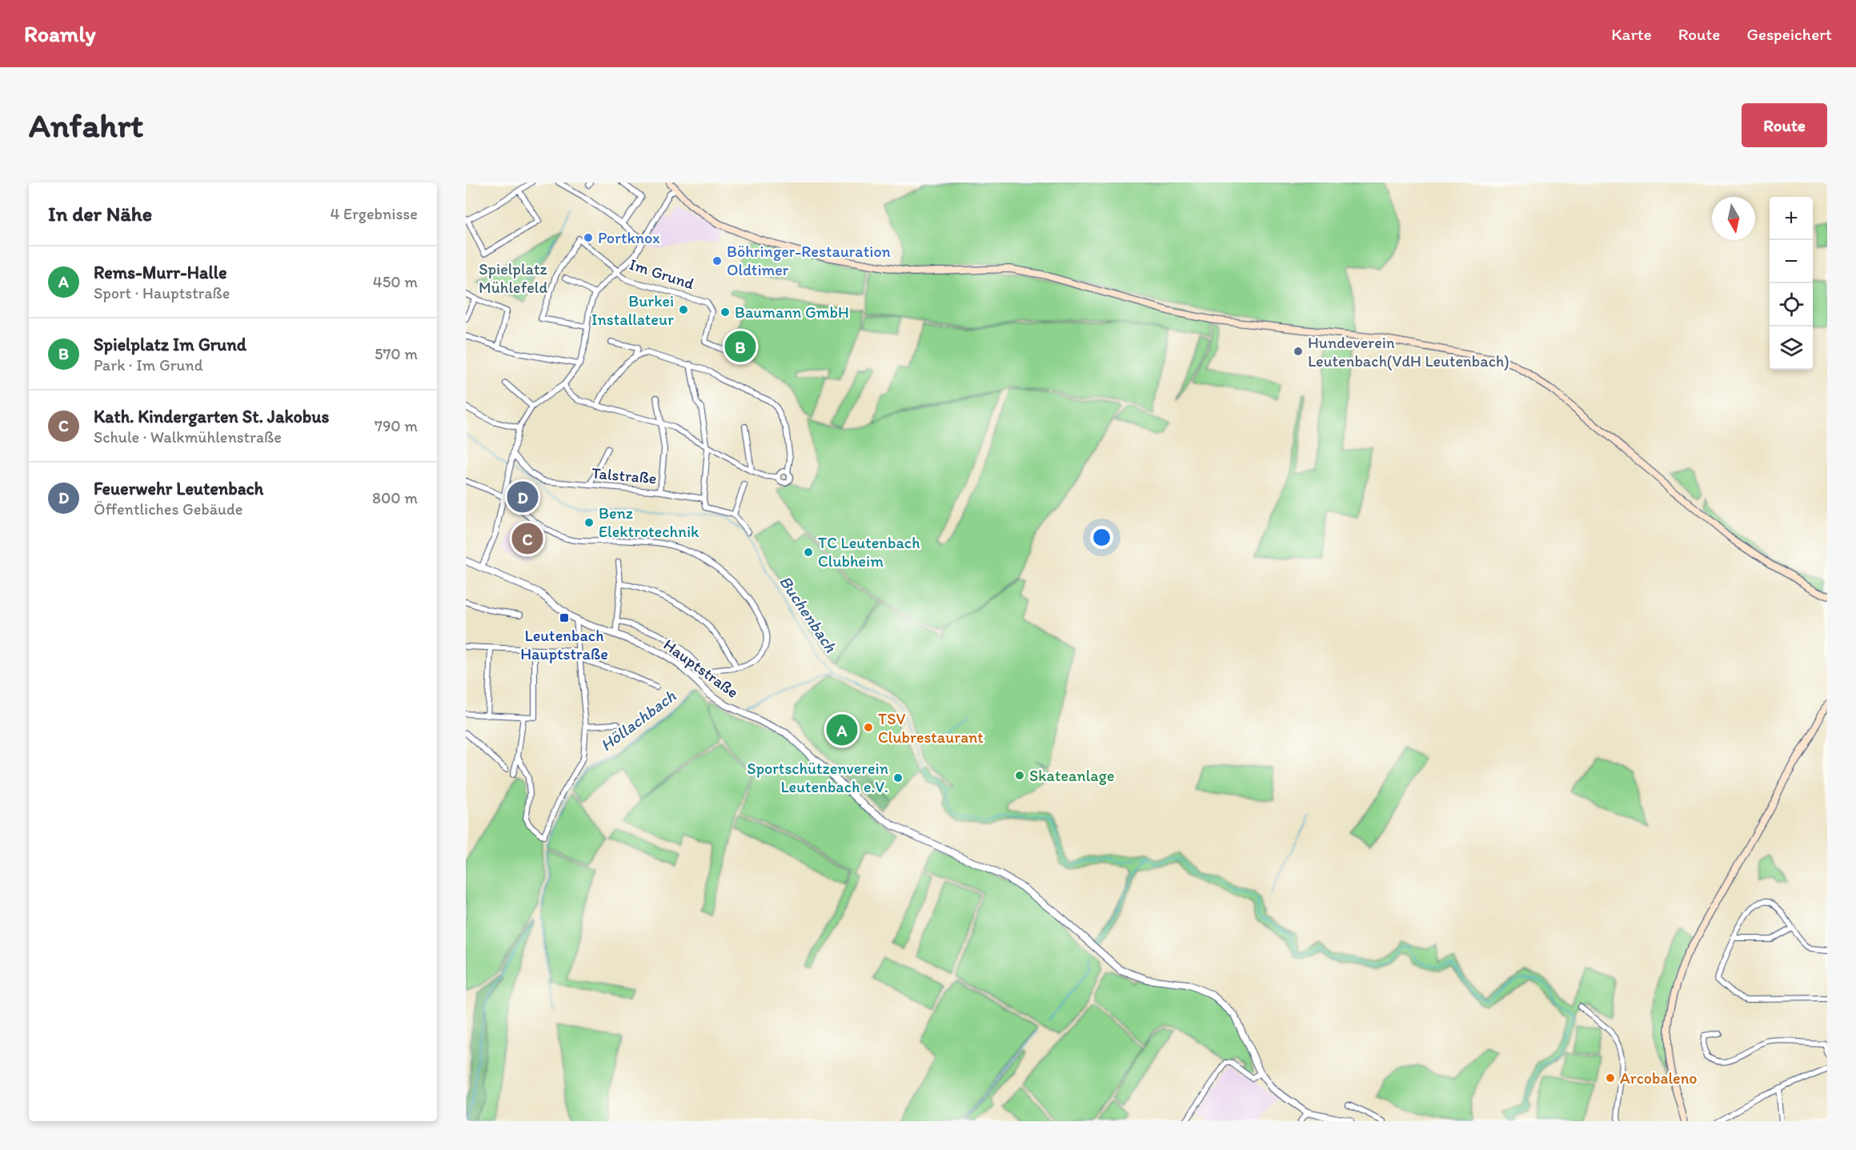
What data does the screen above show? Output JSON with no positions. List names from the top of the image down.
{
  "streets": {
    "street": ["Im Grund", "Talstraße", "Hauptstraße"]
  },
  "water": ["Buchenbach", "Höllachbach"],
  "parks": ["Spielplatz Mühlefeld"],
  "places": {
    "other": [
      "Portknox",
      "Böhringer-Restauration Oldtimer",
      "Burkei Installateur",
      "Baumann GmbH",
      "Hundeverein Leutenbach(VdH Leutenbach)",
      "Benz Elektrotechnik",
      "TC Leutenbach Clubheim",
      "TSV Clubrestaurant",
      "Skateanlage",
      "Sportschützenverein Leutenbach e.V.",
      "Arcobaleno"
    ],
    "transit": ["Leutenbach Hauptstraße"]
  },
  "north": "bottom",
  "page": {
    "header": "Roamly",
    "nav": ["Karte", "Route", "Gespeichert"],
    "buttons": "Route",
    "title": "Anfahrt",
    "heading": ["In der Nähe", "4 Ergebnisse"],
    "map_buttons": ["+", "−"],
    "list": [
      {
        "mark": "A",
        "name": "Rems-Murr-Halle",
        "note": "Sport · Hauptstraße",
        "value": "450 m"
      },
      {
        "mark": "B",
        "name": "Spielplatz Im Grund",
        "note": "Park · Im Grund",
        "value": "570 m"
      },
      {
        "mark": "C",
        "name": "Kath. Kindergarten St. Jakobus",
        "note": "Schule · Walkmühlenstraße",
        "value": "790 m"
      },
      {
        "mark": "D",
        "name": "Feuerwehr Leutenbach",
        "note": "Öffentliches Gebäude",
        "value": "800 m"
      }
    ],
    "pins": [
      "B",
      "D",
      "C",
      "A"
    ]
  }
}
